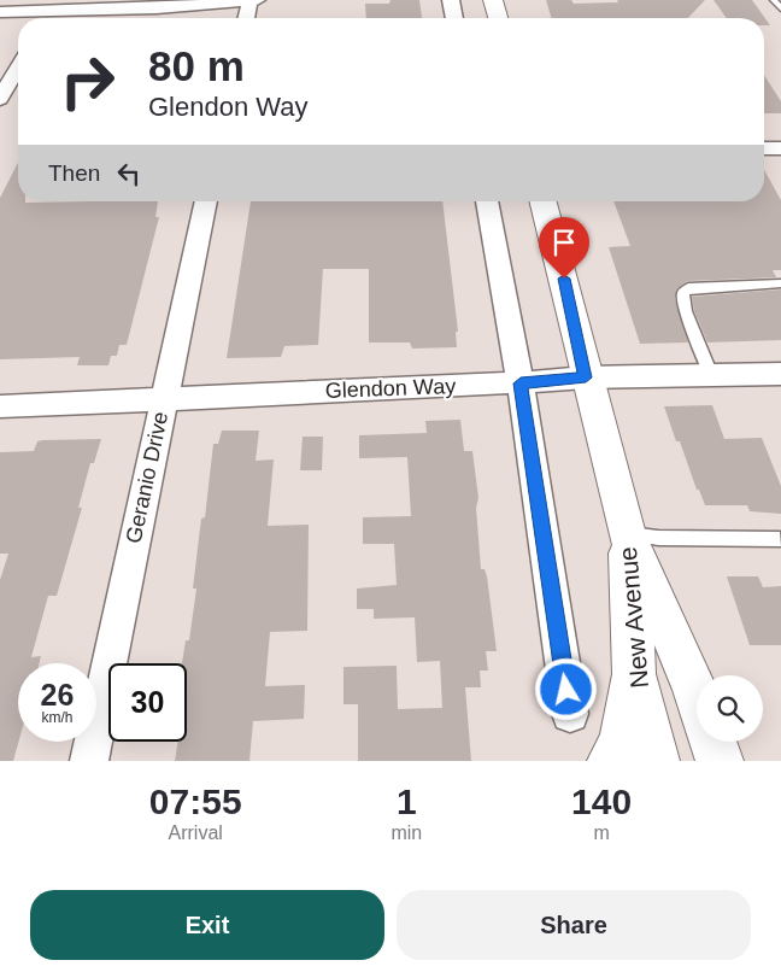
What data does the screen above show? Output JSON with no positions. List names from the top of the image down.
{
  "streets": {
    "main road": ["New Avenue"],
    "street": ["Glendon Way", "Geranio Drive"]
  },
  "crossings": [
    ["Glendon Way", "Geranio Drive"]
  ],
  "page": {
    "turn": ["80 m", "Glendon Way"],
    "then": "Then",
    "speed": "26 km/h",
    "limit": "30",
    "eta": [
      "07:55",
      "Arrival",
      "1",
      "min",
      "140",
      "m"
    ],
    "buttons": ["Exit", "Share"]
  }
}
